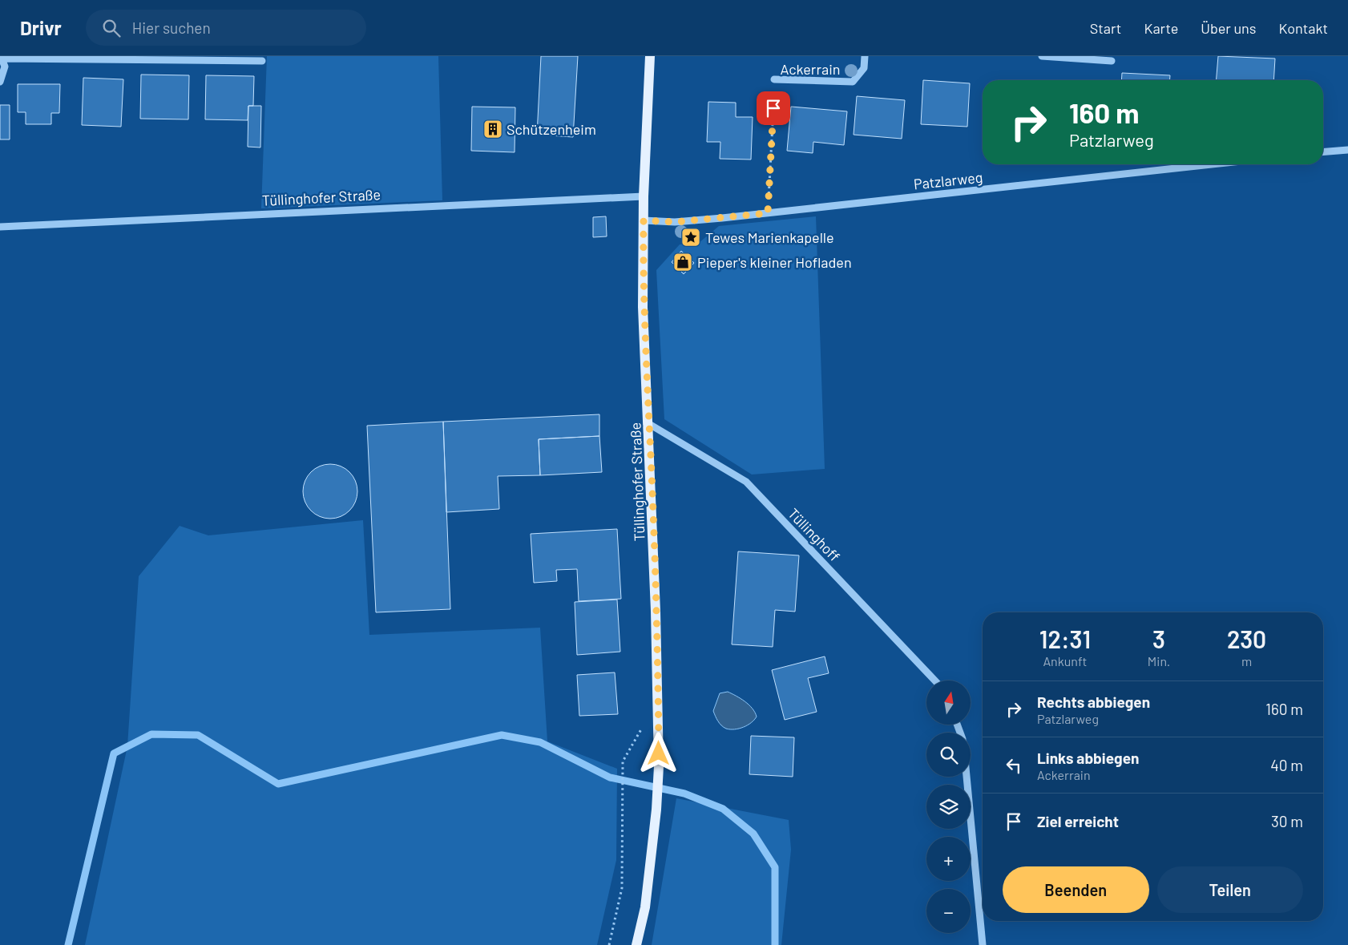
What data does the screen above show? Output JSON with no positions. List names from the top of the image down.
{
  "streets": {
    "main road": ["Tüllinghofer Straße"],
    "street": ["Ackerrain", "Patzlarweg", "Tüllinghoff"]
  },
  "crossings": [
    ["Ackerrain", "Patzlarweg"],
    ["Patzlarweg", "Tüllinghofer Straße"],
    ["Tüllinghofer Straße", "Tüllinghoff"]
  ],
  "places": {
    "building": ["Schützenheim"],
    "place": ["Tewes Marienkapelle"],
    "shop": ["Pieper's kleiner Hofladen"]
  },
  "north": "top",
  "page": {
    "header": "Drivr",
    "search": "Hier suchen",
    "nav": [
      "Start",
      "Karte",
      "Über uns",
      "Kontakt"
    ],
    "turn": ["160 m", "Patzlarweg"],
    "eta": [
      "12:31",
      "Ankunft",
      "3",
      "Min.",
      "230",
      "m"
    ],
    "map_buttons": ["+", "−"],
    "list": [
      {
        "name": "Rechts abbiegen",
        "note": "Patzlarweg",
        "value": "160 m"
      },
      {
        "name": "Links abbiegen",
        "note": "Ackerrain",
        "value": "40 m"
      },
      {
        "name": "Ziel erreicht",
        "value": "30 m"
      }
    ],
    "buttons": ["Beenden", "Teilen"]
  }
}
